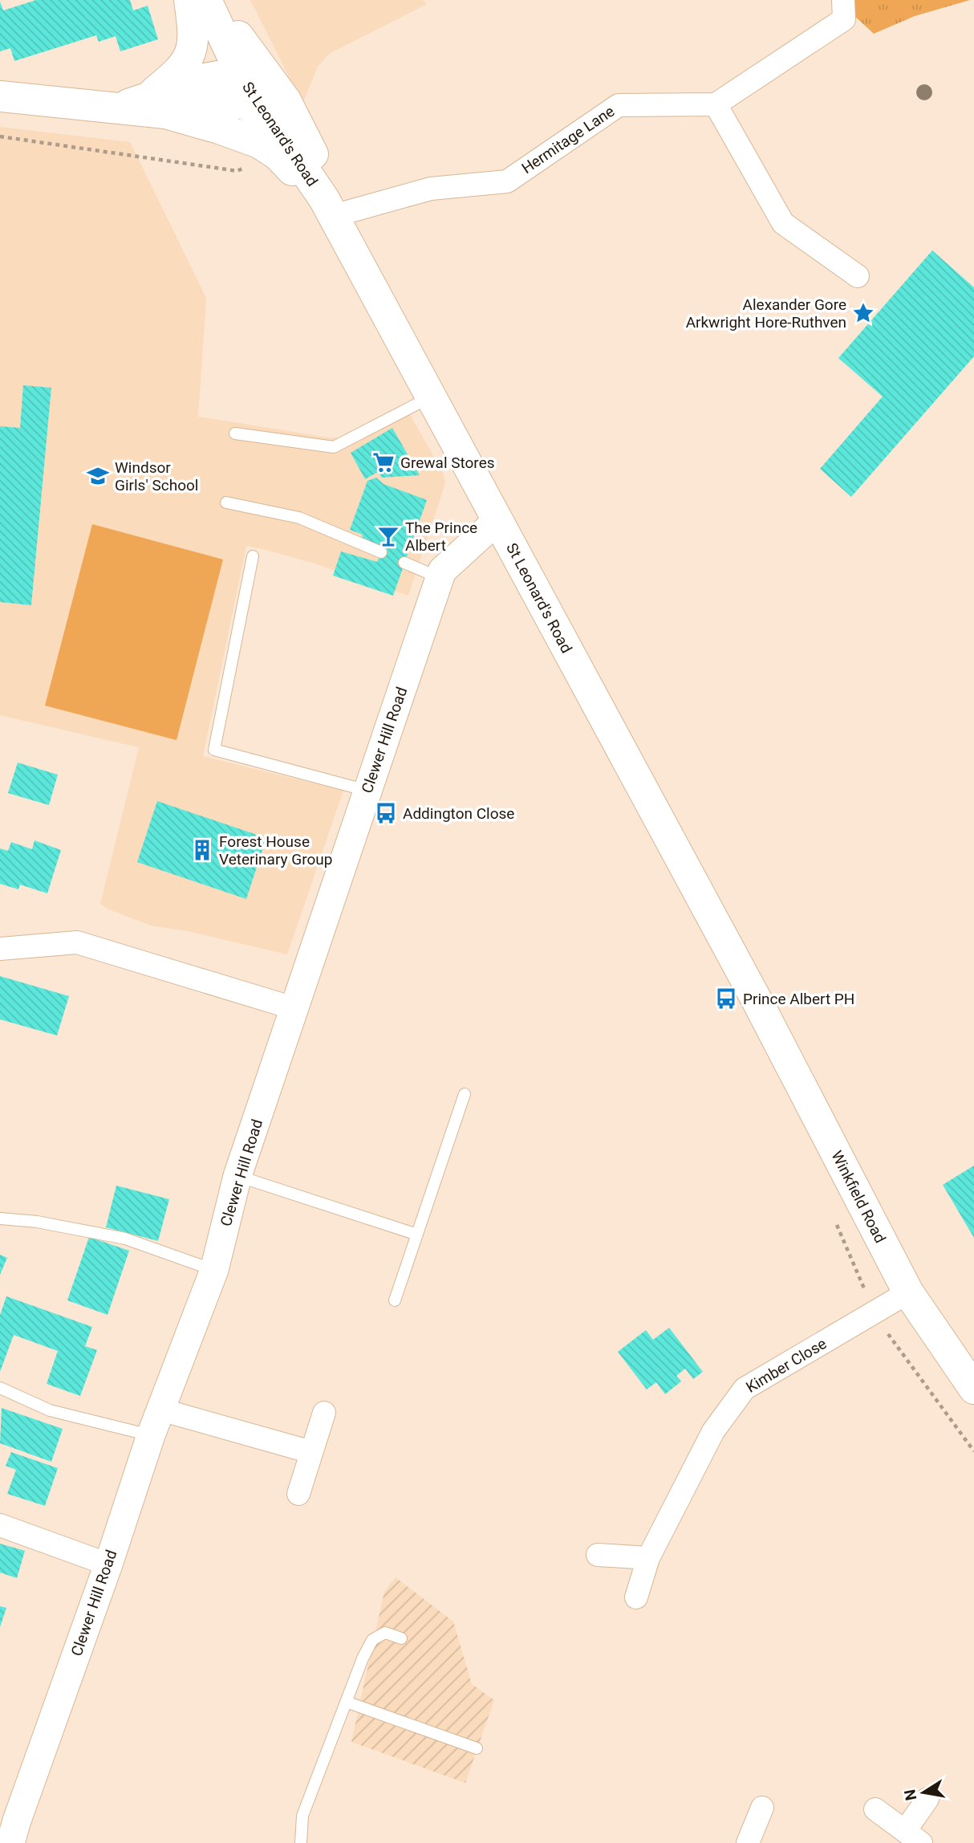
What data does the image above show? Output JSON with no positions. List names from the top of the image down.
{
  "streets": {
    "main road": ["St Leonard's Road", "Winkfield Road"],
    "street": ["Hermitage Lane", "Clewer Hill Road", "Kimber Close"]
  },
  "crossings": [
    ["St Leonard's Road", "Hermitage Lane"],
    ["St Leonard's Road", "Clewer Hill Road"],
    ["St Leonard's Road", "Winkfield Road"],
    ["Winkfield Road", "Kimber Close"]
  ],
  "places": {
    "place": ["Alexander Gore Arkwright Hore-Ruthven"],
    "supermarket": ["Grewal Stores"],
    "school or university": ["Windsor Girls' School"],
    "bar": ["The Prince Albert"],
    "bus stop": ["Addington Close", "Prince Albert PH"],
    "building": ["Forest House Veterinary Group"]
  },
  "north": "left"
}
